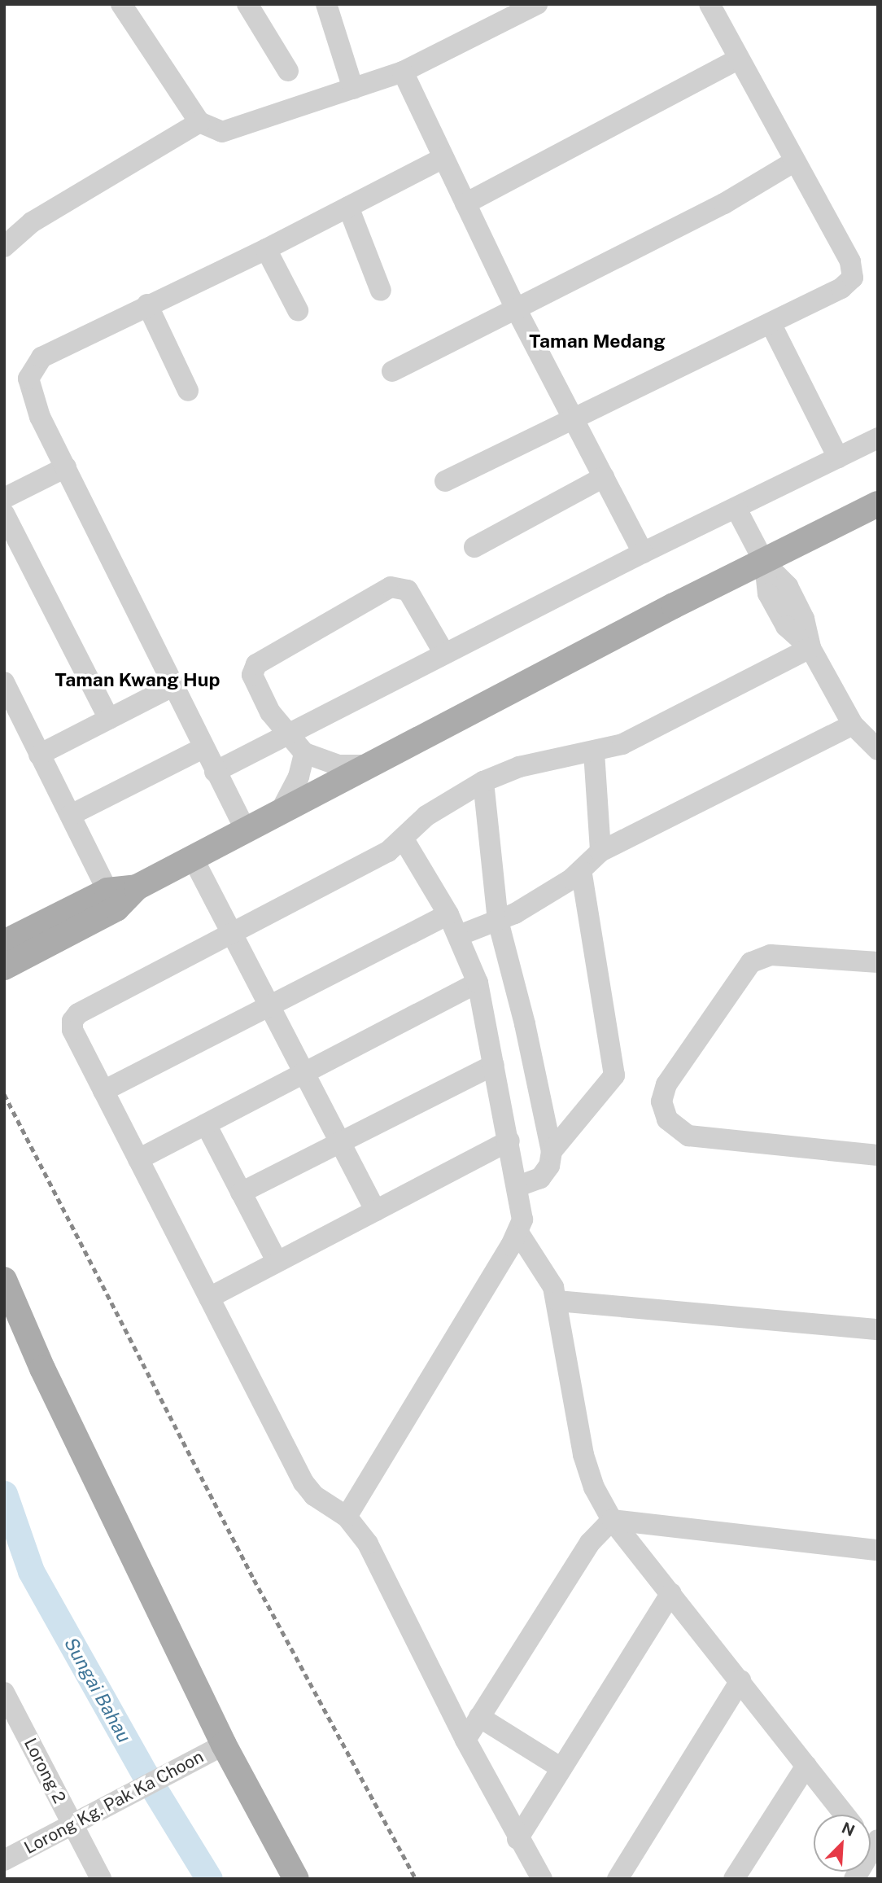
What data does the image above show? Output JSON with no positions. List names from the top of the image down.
{
  "streets": {
    "street": ["Lorong 2", "Lorong Kg. Pak Ka Choon"]
  },
  "crossings": [
    ["Lorong 2", "Lorong Kg. Pak Ka Choon"]
  ],
  "districts": ["Taman Medang", "Taman Kwang Hup"],
  "water": ["Sungai Bahau"],
  "north": "top right"
}
